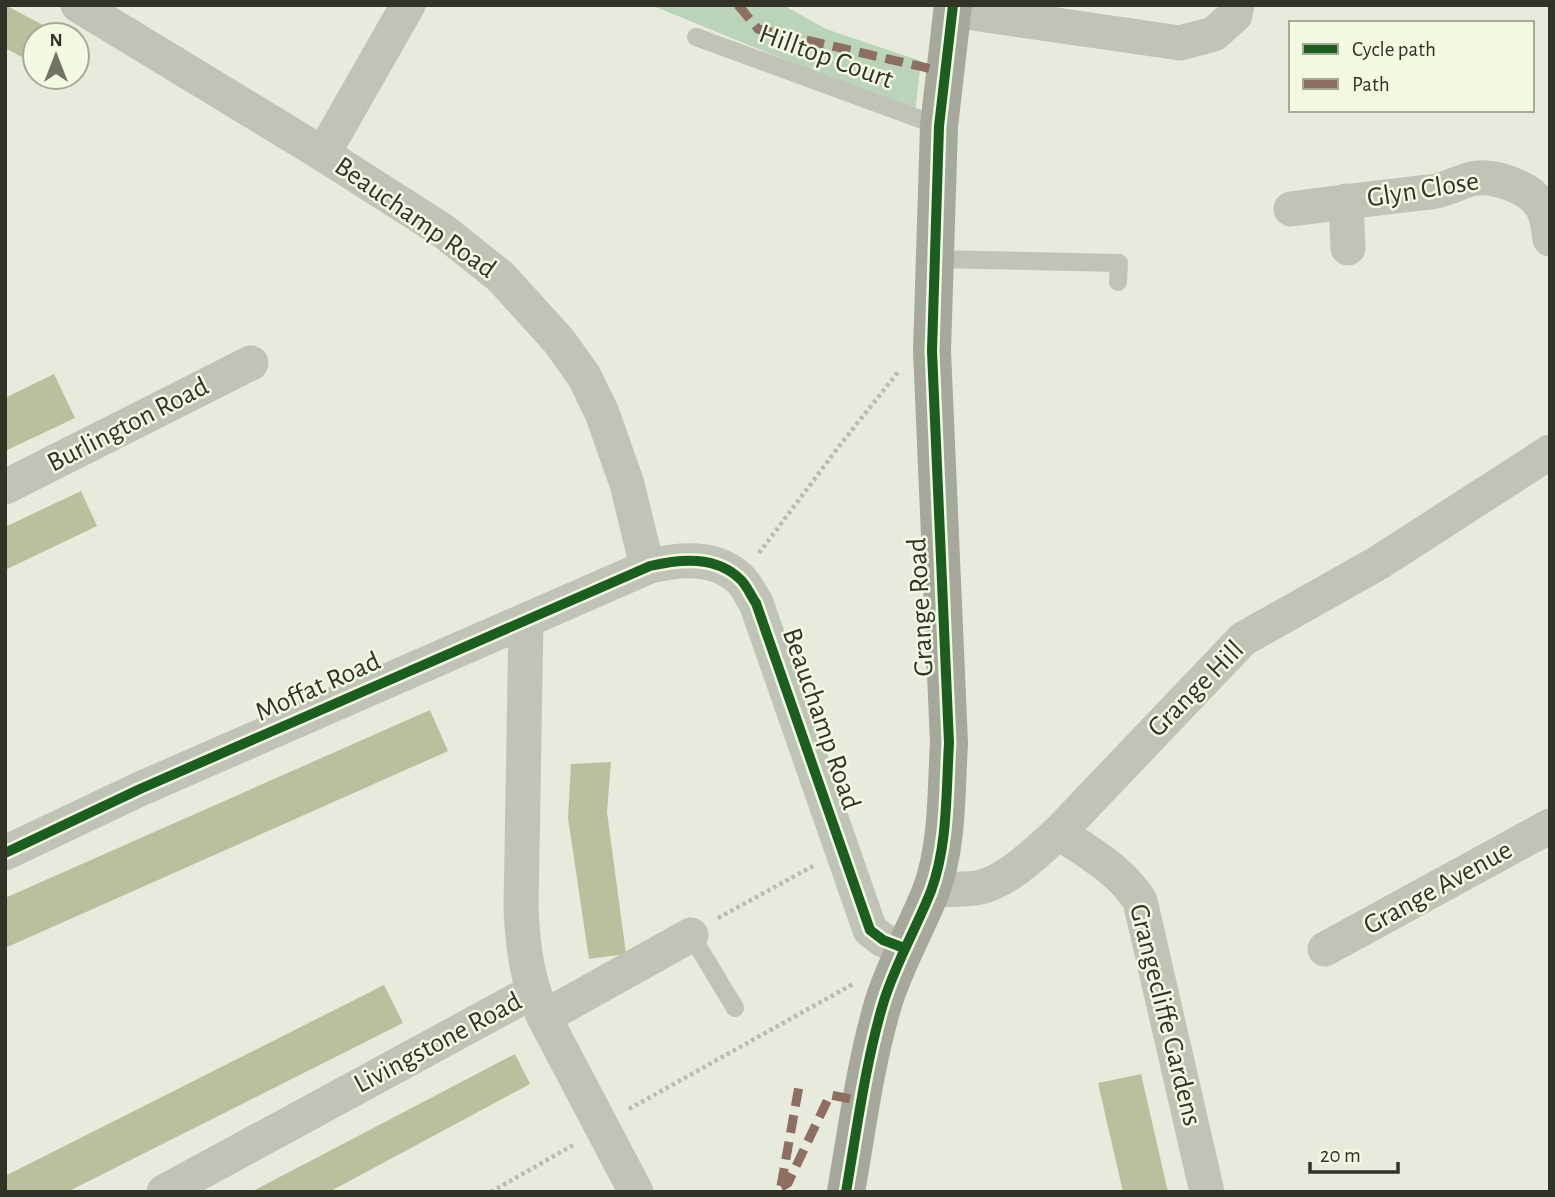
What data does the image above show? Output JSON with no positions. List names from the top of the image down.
{
  "streets": {
    "main road": ["Grange Road"],
    "street": [
      "Glyn Close",
      "Beauchamp Road",
      "Burlington Road",
      "Moffat Road",
      "Grange Hill",
      "Grange Avenue",
      "Grangecliffe Gardens",
      "Livingstone Road"
    ],
    "lane": ["Hilltop Court"]
  },
  "crossings": [
    ["Hilltop Court", "Grange Road"],
    ["Beauchamp Road", "Grange Road"],
    ["Beauchamp Road", "Moffat Road"],
    ["Grange Road", "Grange Hill"],
    ["Moffat Road", "Livingstone Road"],
    ["Grange Hill", "Grangecliffe Gardens"]
  ],
  "legend": ["Cycle path", "Path"],
  "scale_bar": "20 m",
  "north": "top"
}
